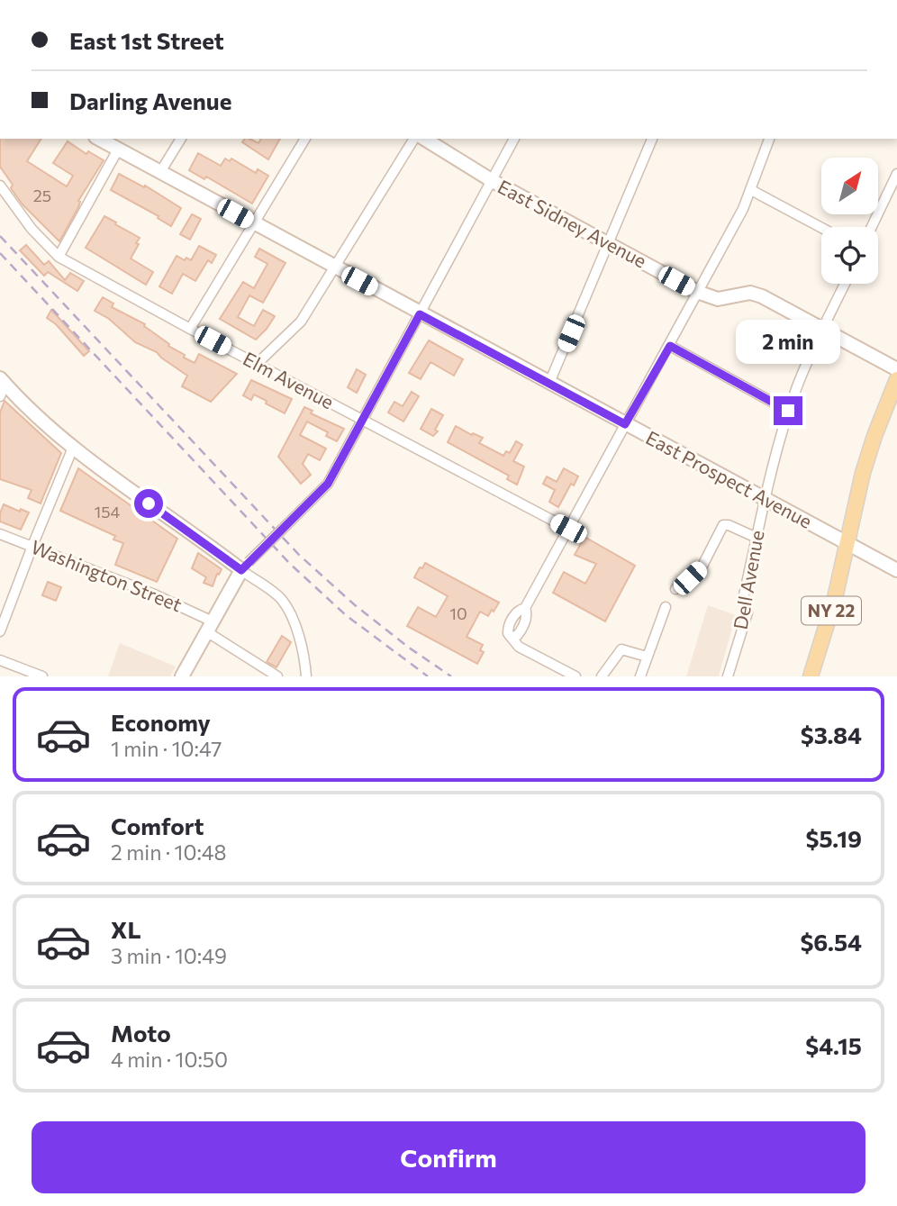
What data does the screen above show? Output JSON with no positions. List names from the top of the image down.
{
  "streets": {
    "main road": ["NY 22"],
    "street": [
      "East Sidney Avenue",
      "Elm Avenue",
      "East Prospect Avenue",
      "Washington Street",
      "Dell Avenue"
    ]
  },
  "crossings": [
    ["East Sidney Avenue", "Dell Avenue"],
    ["East Prospect Avenue", "Dell Avenue"],
    ["East Prospect Avenue", "NY 22"]
  ],
  "house_numbers": ["25", "154", "10"],
  "north": "top right",
  "page": {
    "banner": ["East 1st Street", "Darling Avenue"],
    "bubble": "2 min",
    "list": [
      {
        "name": "Economy",
        "note": "1 min · 10:47",
        "value": "$3.84"
      },
      {
        "name": "Comfort",
        "note": "2 min · 10:48",
        "value": "$5.19"
      },
      {
        "name": "XL",
        "note": "3 min · 10:49",
        "value": "$6.54"
      },
      {
        "name": "Moto",
        "note": "4 min · 10:50",
        "value": "$4.15"
      }
    ],
    "buttons": "Confirm"
  }
}
